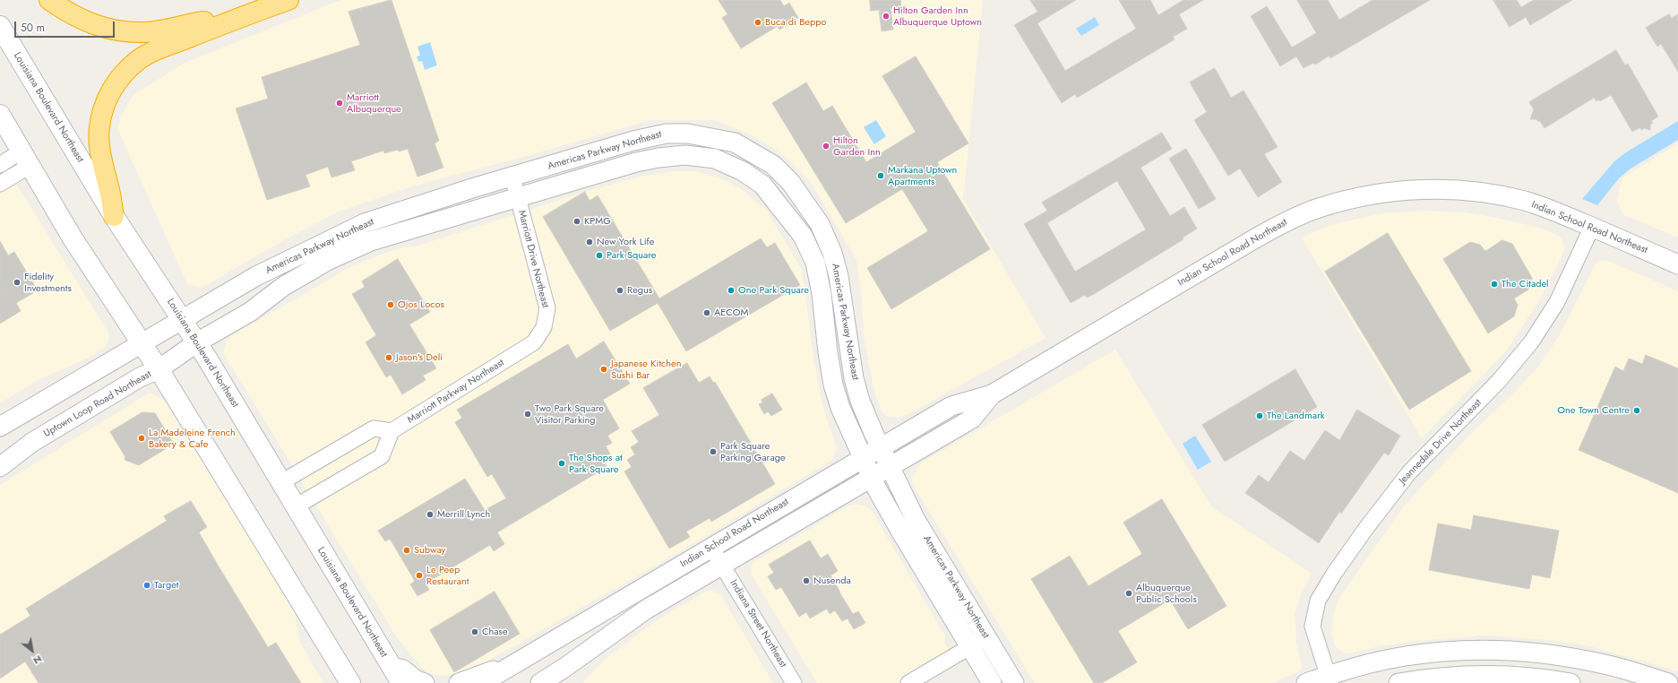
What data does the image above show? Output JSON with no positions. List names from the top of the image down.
{
  "streets": {
    "main road": ["Louisiana Boulevard Northeast"],
    "street": [
      "Americas Parkway Northeast",
      "Indian School Road Northeast",
      "Marriott Drive Northeast",
      "Marriott Parkway Northeast",
      "Uptown Loop Road Northeast",
      "Jeannedale Drive Northeast",
      "Indiana Street Northeast"
    ]
  },
  "crossings": [
    ["Louisiana Boulevard Northeast", "Americas Parkway Northeast"],
    ["Louisiana Boulevard Northeast", "Uptown Loop Road Northeast"],
    ["Americas Parkway Northeast", "Indian School Road Northeast"],
    ["Americas Parkway Northeast", "Marriott Drive Northeast"],
    ["Americas Parkway Northeast", "Uptown Loop Road Northeast"],
    ["Indian School Road Northeast", "Jeannedale Drive Northeast"],
    ["Indian School Road Northeast", "Indiana Street Northeast"],
    ["Marriott Drive Northeast", "Marriott Parkway Northeast"]
  ],
  "places": [
    "Hilton Garden Inn Albuquerque Uptown",
    "Buca di Beppo",
    "Marriott Albuquerque",
    "Hilton Garden Inn",
    "Markana Uptown Apartments",
    "KPMG",
    "New York Life",
    "Park Square",
    "Fidelity Investments",
    "The Citadel",
    "Regus",
    "One Park Square",
    "Ojos Locos",
    "AECOM",
    "Jason's Deli",
    "Japanese Kitchen Sushi Bar",
    "One Town Centre",
    "Two Park Square Visitor Parking",
    "The Landmark",
    "La Madeleine French Bakery & Cafe",
    "Park Square Parking Garage",
    "The Shops at Park Square",
    "Merrill Lynch",
    "Subway",
    "Le Peep Restaurant",
    "Nusenda",
    "Target",
    "Albuquerque Public Schools",
    "Chase"
  ],
  "scale_bar": "50 m",
  "north": "bottom right"
}
